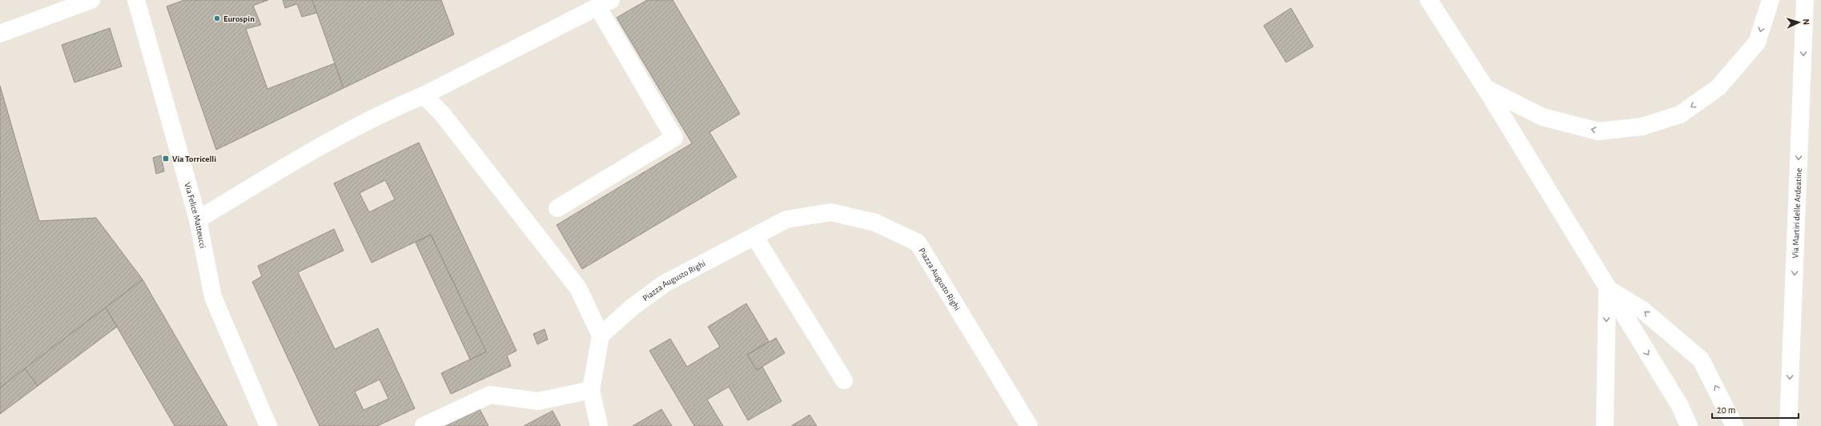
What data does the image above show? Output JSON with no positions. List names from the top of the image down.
{
  "streets": {
    "street": ["Via Martiri delle Ardeatine", "Via Felice Matteucci", "Piazza Augusto Righi"]
  },
  "one_way": ["Via Martiri delle Ardeatine"],
  "places": {
    "other": ["Eurospin"],
    "transit": ["Via Torricelli"]
  },
  "scale_bar": "20 m",
  "north": "right"
}
